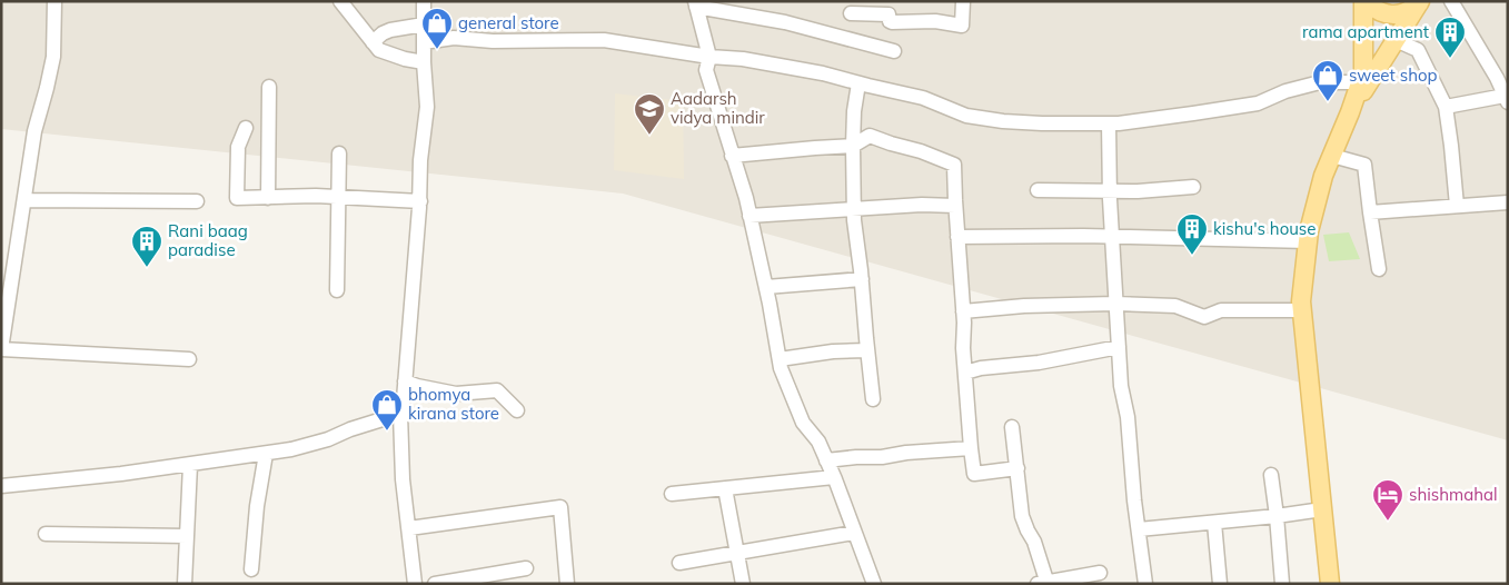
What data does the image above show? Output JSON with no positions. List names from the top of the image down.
{
  "places": {
    "shop": ["general store", "sweet shop", "bhomya kirana store"],
    "building": ["rama apartment", "kishu's house", "Rani baag paradise"],
    "school or university": ["Aadarsh vidya mindir"],
    "hotel": ["shishmahal"]
  }
}
